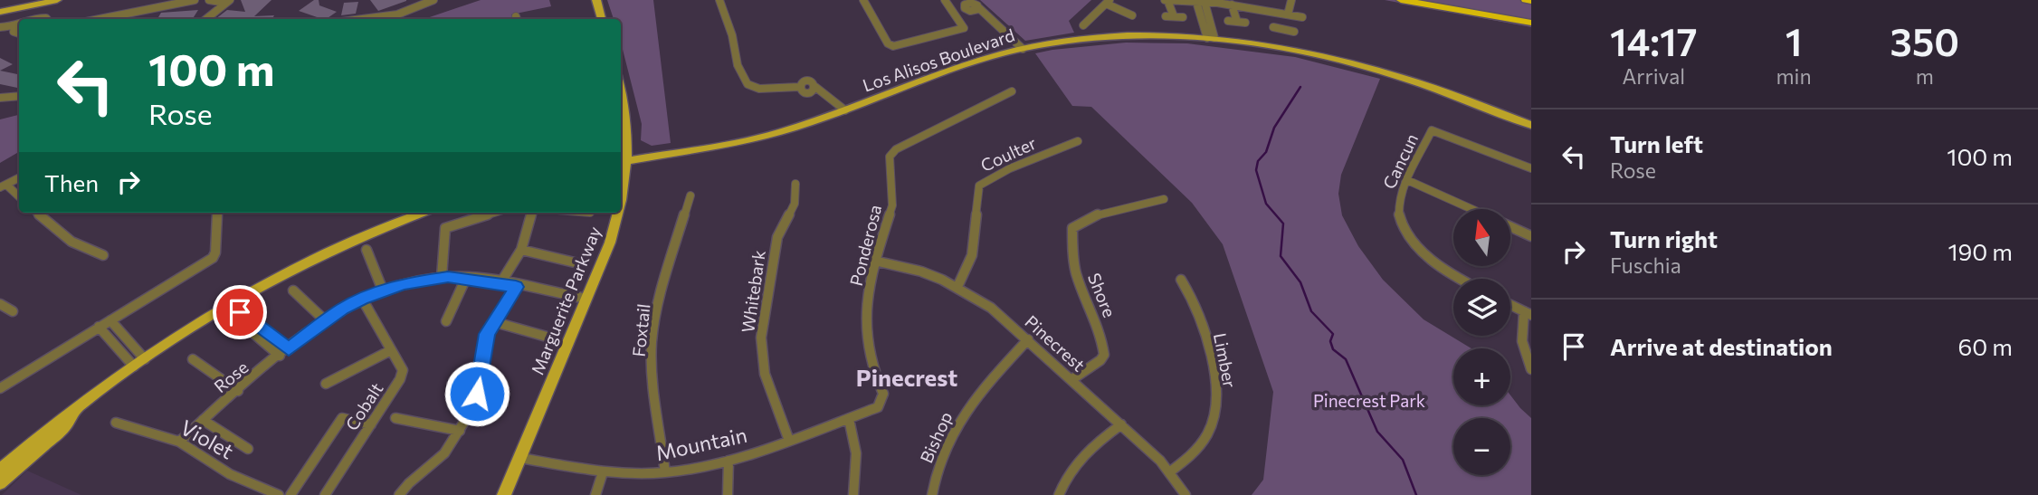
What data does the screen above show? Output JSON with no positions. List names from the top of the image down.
{
  "streets": {
    "main road": ["Los Alisos Boulevard", "Marguerite Parkway"],
    "street": [
      "Coulter",
      "Cancun",
      "Ponderosa",
      "Whitebark",
      "Shore",
      "Foxtail",
      "Pinecrest",
      "Limber",
      "Rose",
      "Cobalt",
      "Bishop",
      "Violet",
      "Mountain"
    ]
  },
  "crossings": [
    ["Los Alisos Boulevard", "Marguerite Parkway"],
    ["Coulter", "Pinecrest"],
    ["Ponderosa", "Pinecrest"],
    ["Ponderosa", "Mountain"],
    ["Whitebark", "Mountain"],
    ["Shore", "Pinecrest"],
    ["Marguerite Parkway", "Rose"],
    ["Marguerite Parkway", "Mountain"],
    ["Foxtail", "Mountain"],
    ["Pinecrest", "Limber"],
    ["Pinecrest", "Bishop"],
    ["Rose", "Cobalt"],
    ["Rose", "Violet"]
  ],
  "districts": ["Pinecrest"],
  "parks": ["Pinecrest Park"],
  "north": "top",
  "page": {
    "eta": [
      "14:17",
      "Arrival",
      "1",
      "min",
      "350",
      "m"
    ],
    "turn": ["100 m", "Rose"],
    "list": [
      {
        "name": "Turn left",
        "note": "Rose",
        "value": "100 m"
      },
      {
        "name": "Turn right",
        "note": "Fuschia",
        "value": "190 m"
      },
      {
        "name": "Arrive at destination",
        "value": "60 m"
      }
    ],
    "then": "Then",
    "map_buttons": ["+", "−"]
  }
}
